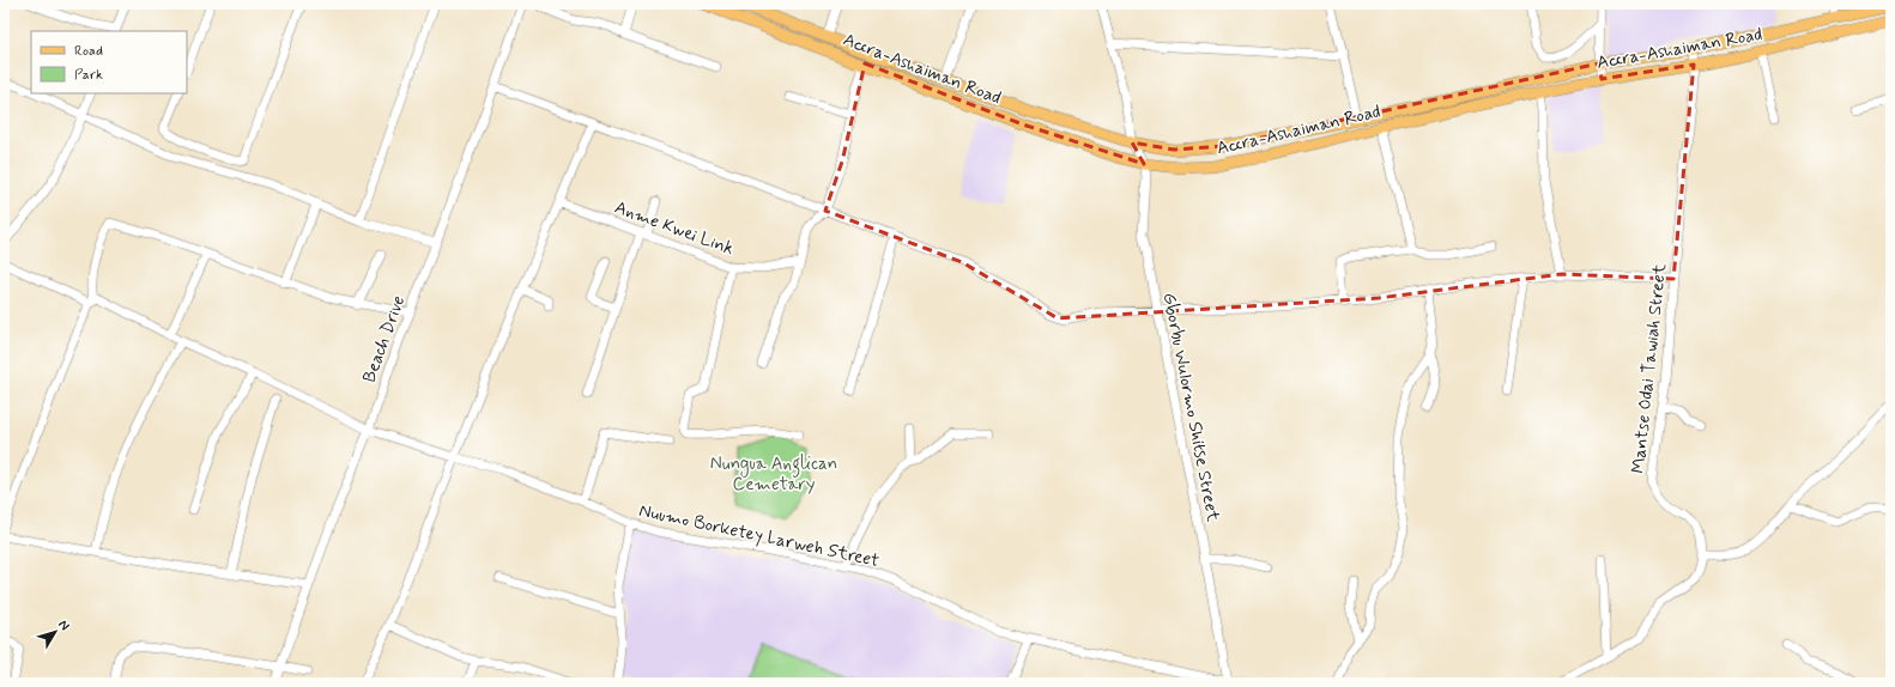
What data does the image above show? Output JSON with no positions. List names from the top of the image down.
{
  "streets": {
    "main road": ["Accra-Ashaiman Road"],
    "street": [
      "Anme Kwei Link",
      "Beach Drive",
      "Mantse Odai Tawiah Street",
      "Gborbu Wulormo Shitse Street",
      "Nuumo Borketey Larweh Street"
    ]
  },
  "crossings": [
    ["Accra-Ashaiman Road", "Mantse Odai Tawiah Street"],
    ["Accra-Ashaiman Road", "Gborbu Wulormo Shitse Street"],
    ["Beach Drive", "Nuumo Borketey Larweh Street"],
    ["Gborbu Wulormo Shitse Street", "Nuumo Borketey Larweh Street"]
  ],
  "parks": ["Nungua Anglican Cemetary"],
  "legend": ["Road", "Park"],
  "north": "top right"
}
